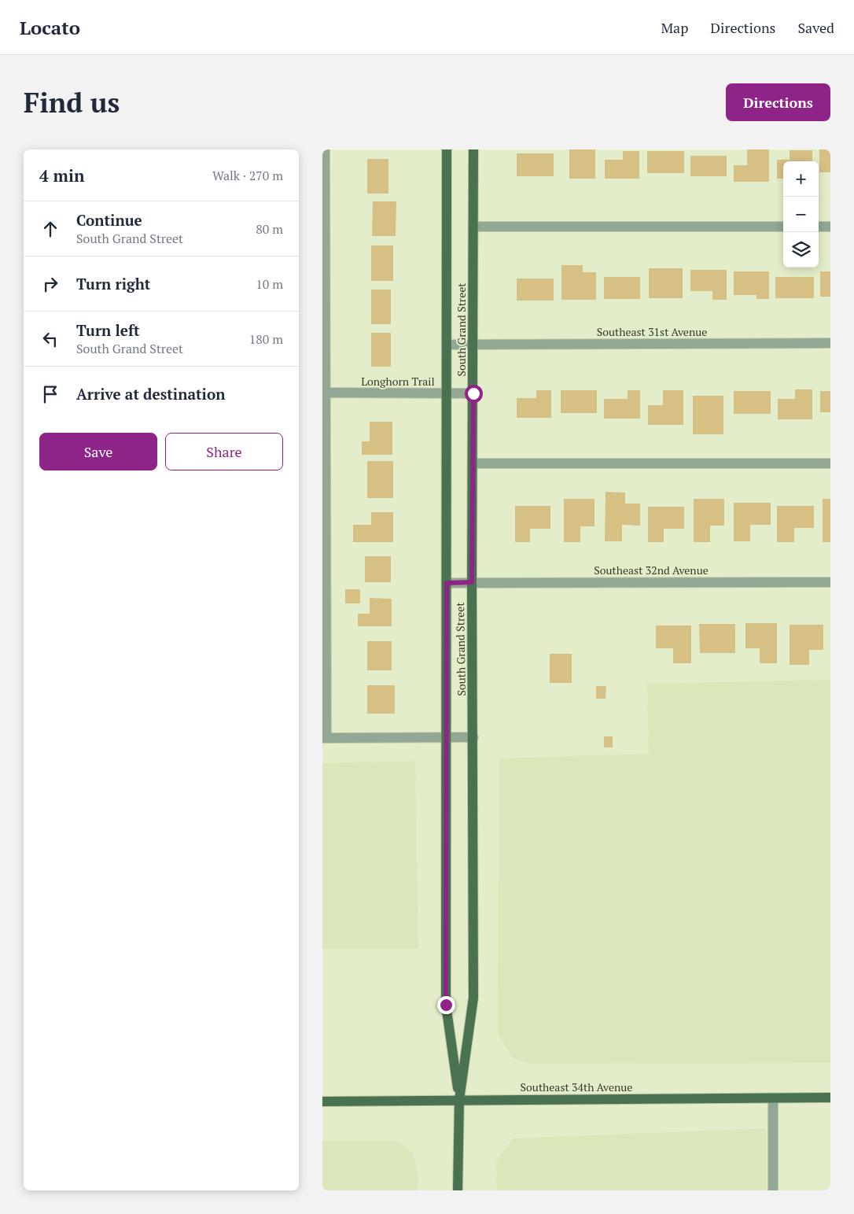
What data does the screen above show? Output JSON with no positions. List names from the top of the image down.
{
  "streets": {
    "main road": ["South Grand Street", "Southeast 34th Avenue"],
    "street": ["Southeast 31st Avenue", "Longhorn Trail", "Southeast 32nd Avenue"]
  },
  "crossings": [
    ["South Grand Street", "Southeast 31st Avenue"],
    ["South Grand Street", "Longhorn Trail"],
    ["South Grand Street", "Southeast 32nd Avenue"],
    ["South Grand Street", "Southeast 34th Avenue"]
  ],
  "page": {
    "header": "Locato",
    "nav": ["Map", "Directions", "Saved"],
    "buttons": [
      "Directions",
      ["Save", "Share"]
    ],
    "title": "Find us",
    "heading": ["4 min", "Walk · 270 m"],
    "map_buttons": ["+", "−"],
    "list": [
      ["Continue", "South Grand Street", "80 m"],
      ["Turn right", "10 m"],
      ["Turn left", "South Grand Street", "180 m"],
      "Arrive at destination"
    ]
  }
}
